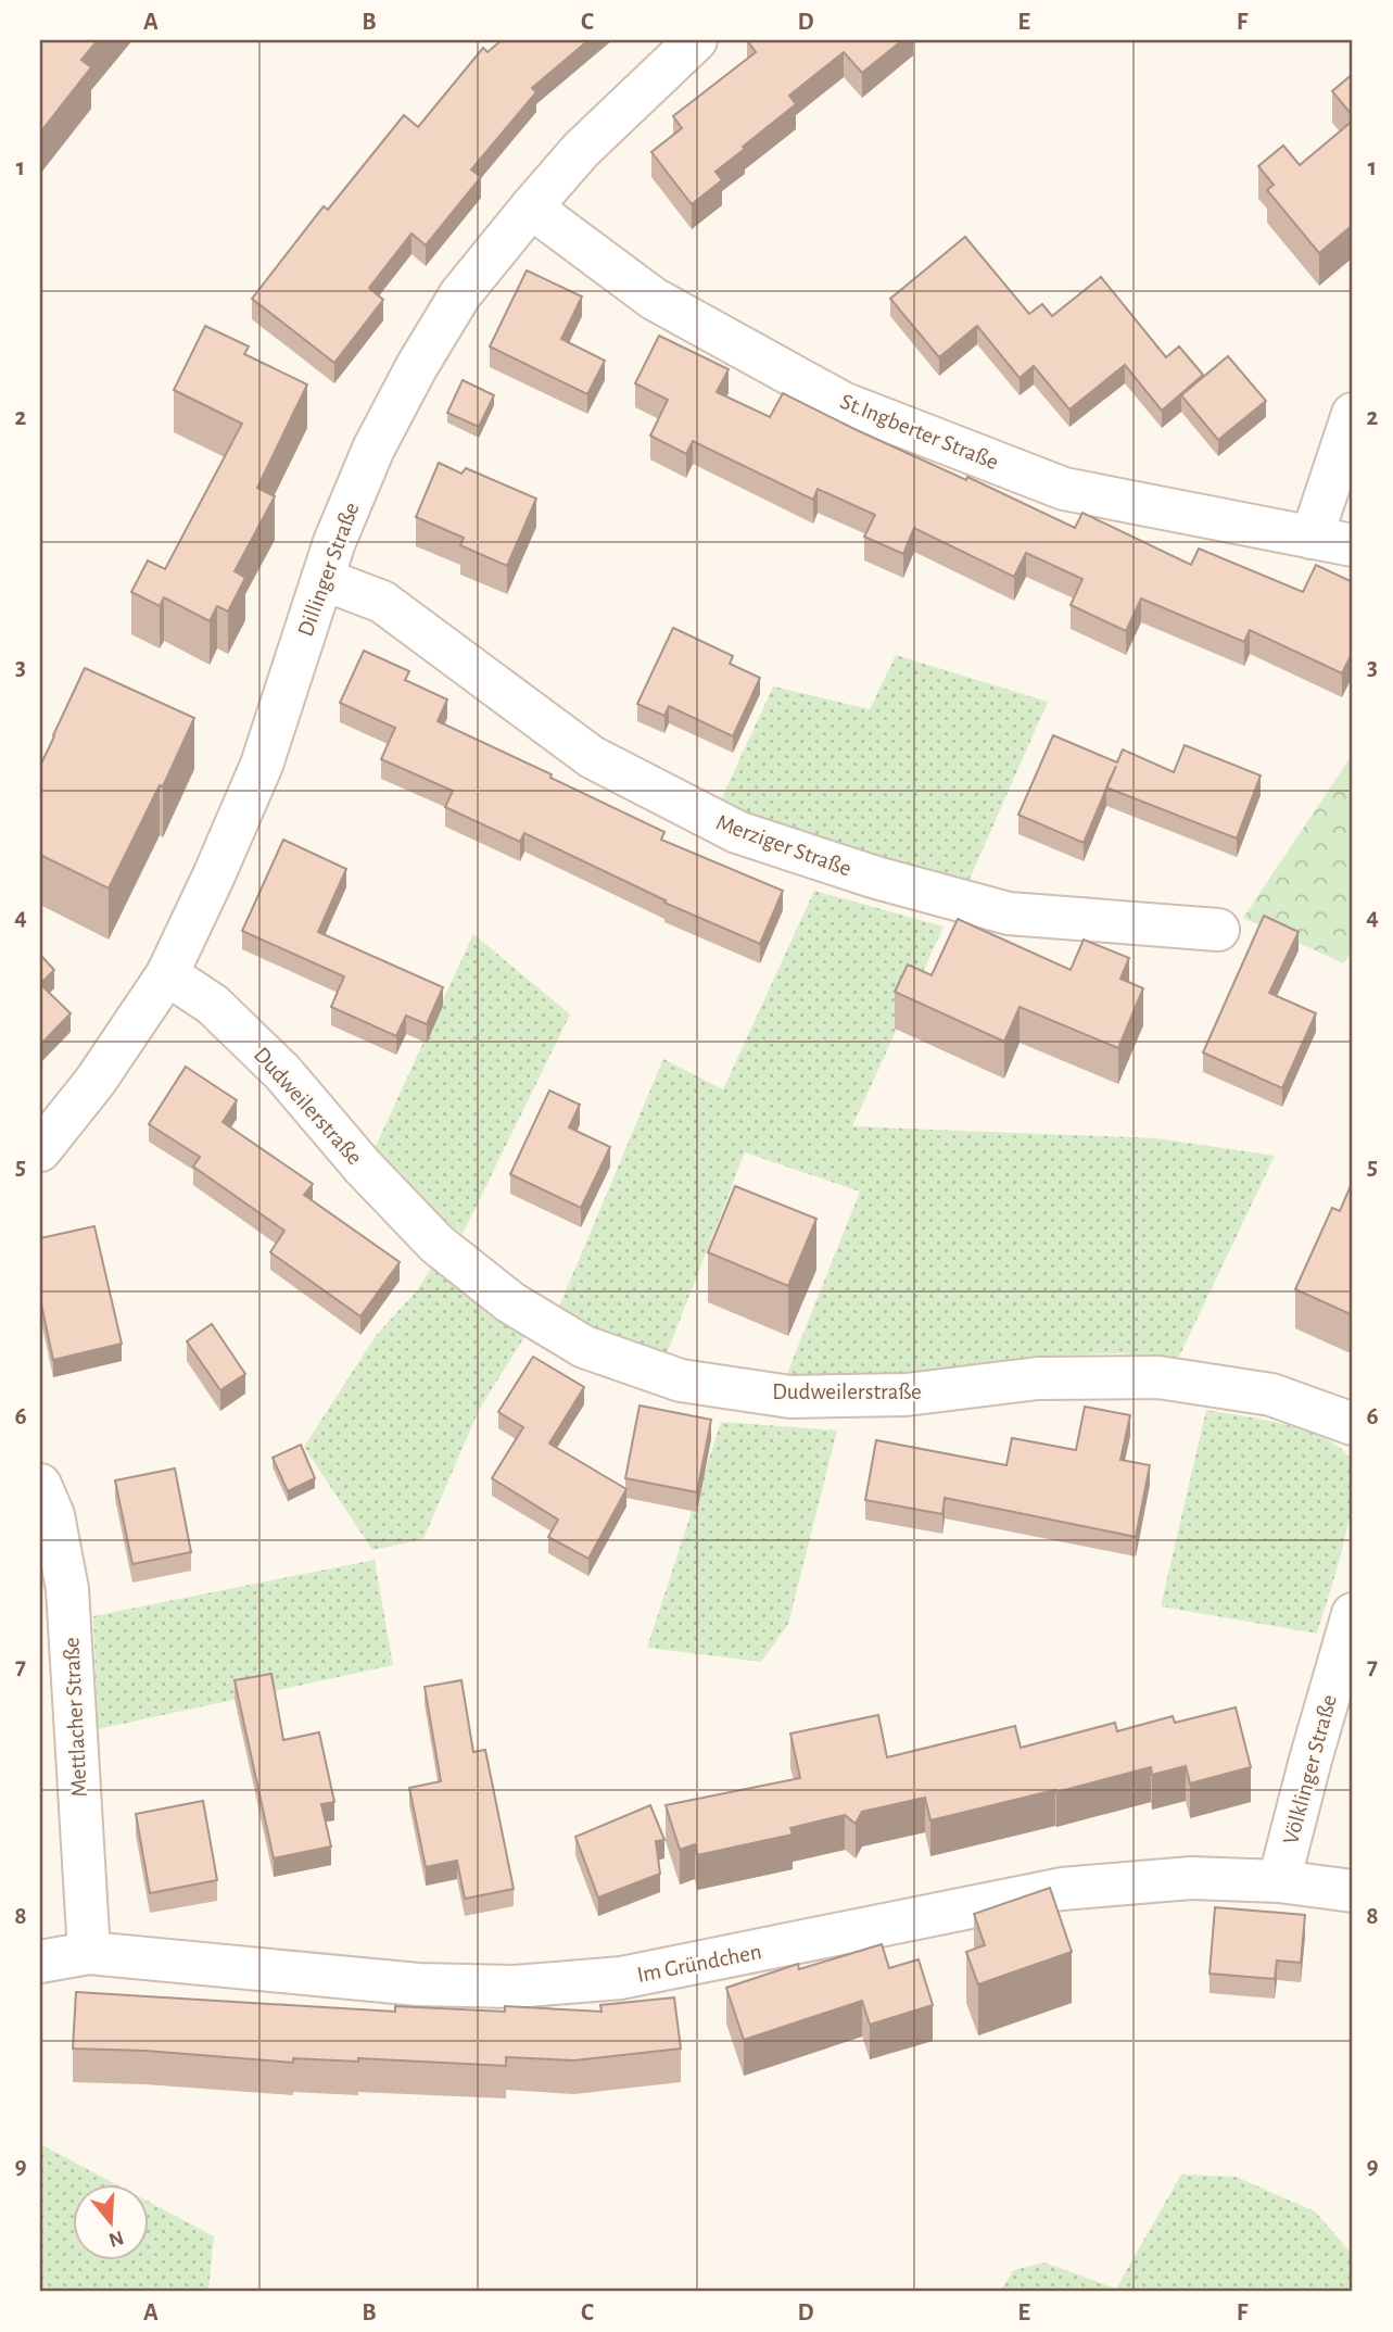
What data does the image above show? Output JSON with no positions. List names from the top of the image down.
{
  "streets": {
    "street": [
      "St.Ingberter Straße",
      "Dillinger Straße",
      "Merziger Straße",
      "Dudweilerstraße",
      "Mettlacher Straße",
      "Völklinger Straße",
      "Im Gründchen"
    ]
  },
  "crossings": [
    ["St.Ingberter Straße", "Dillinger Straße"],
    ["Dillinger Straße", "Merziger Straße"],
    ["Dillinger Straße", "Dudweilerstraße"],
    ["Mettlacher Straße", "Im Gründchen"],
    ["Völklinger Straße", "Im Gründchen"]
  ],
  "north": "bottom",
  "grid": {
    "columns": [
      "A",
      "B",
      "C",
      "D",
      "E",
      "F"
    ],
    "rows": [
      "1",
      "2",
      "3",
      "4",
      "5",
      "6",
      "7",
      "8",
      "9"
    ]
  }
}
